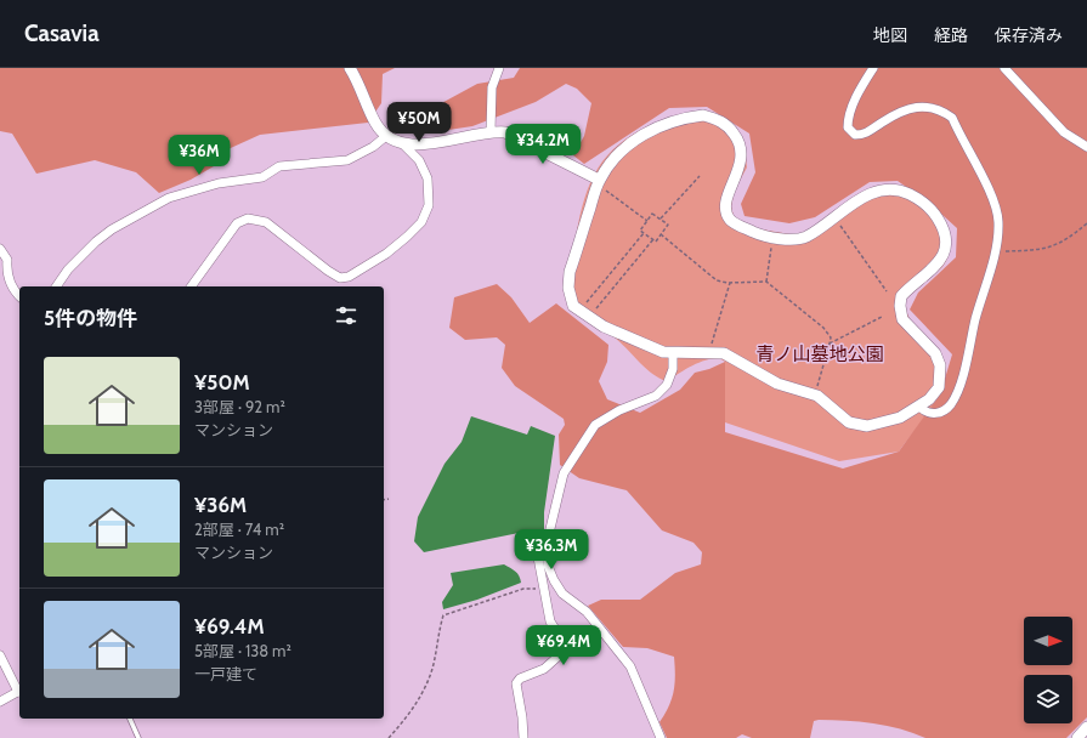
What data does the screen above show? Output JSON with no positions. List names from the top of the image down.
{
  "parks": ["青ノ山墓地公園"],
  "north": "right",
  "page": {
    "header": "Casavia",
    "nav": ["地図", "経路", "保存済み"],
    "price": [
      "¥50M",
      "¥34.2M",
      "¥36M",
      "¥36.3M",
      "¥69.4M"
    ],
    "heading": "5件の物件",
    "list": [
      {
        "name": "¥50M",
        "note": "3部屋 · 92 m² · マンション"
      },
      {
        "name": "¥36M",
        "note": "2部屋 · 74 m² · マンション"
      },
      {
        "name": "¥69.4M",
        "note": "5部屋 · 138 m² · 一戸建て"
      }
    ]
  }
}
